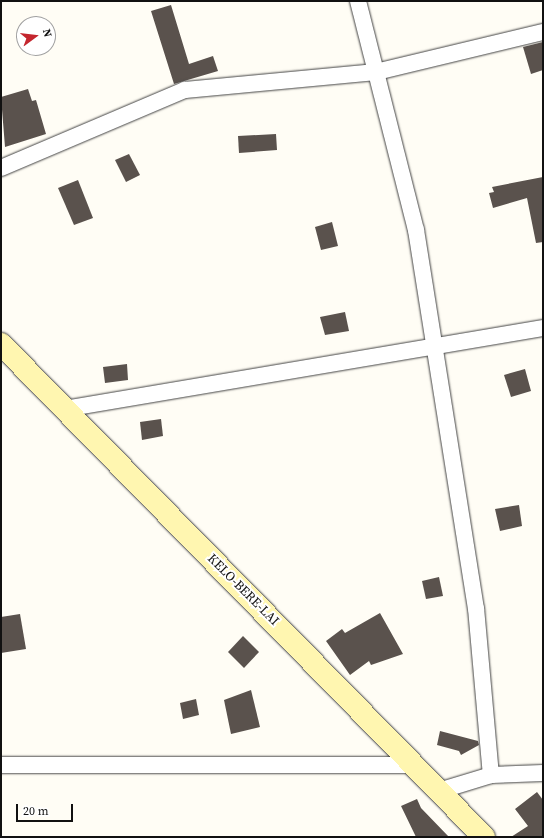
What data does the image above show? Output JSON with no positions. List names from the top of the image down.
{
  "streets": {
    "main road": ["KELO-BERE-LAI"]
  },
  "scale_bar": "20 m",
  "north": "right"
}
